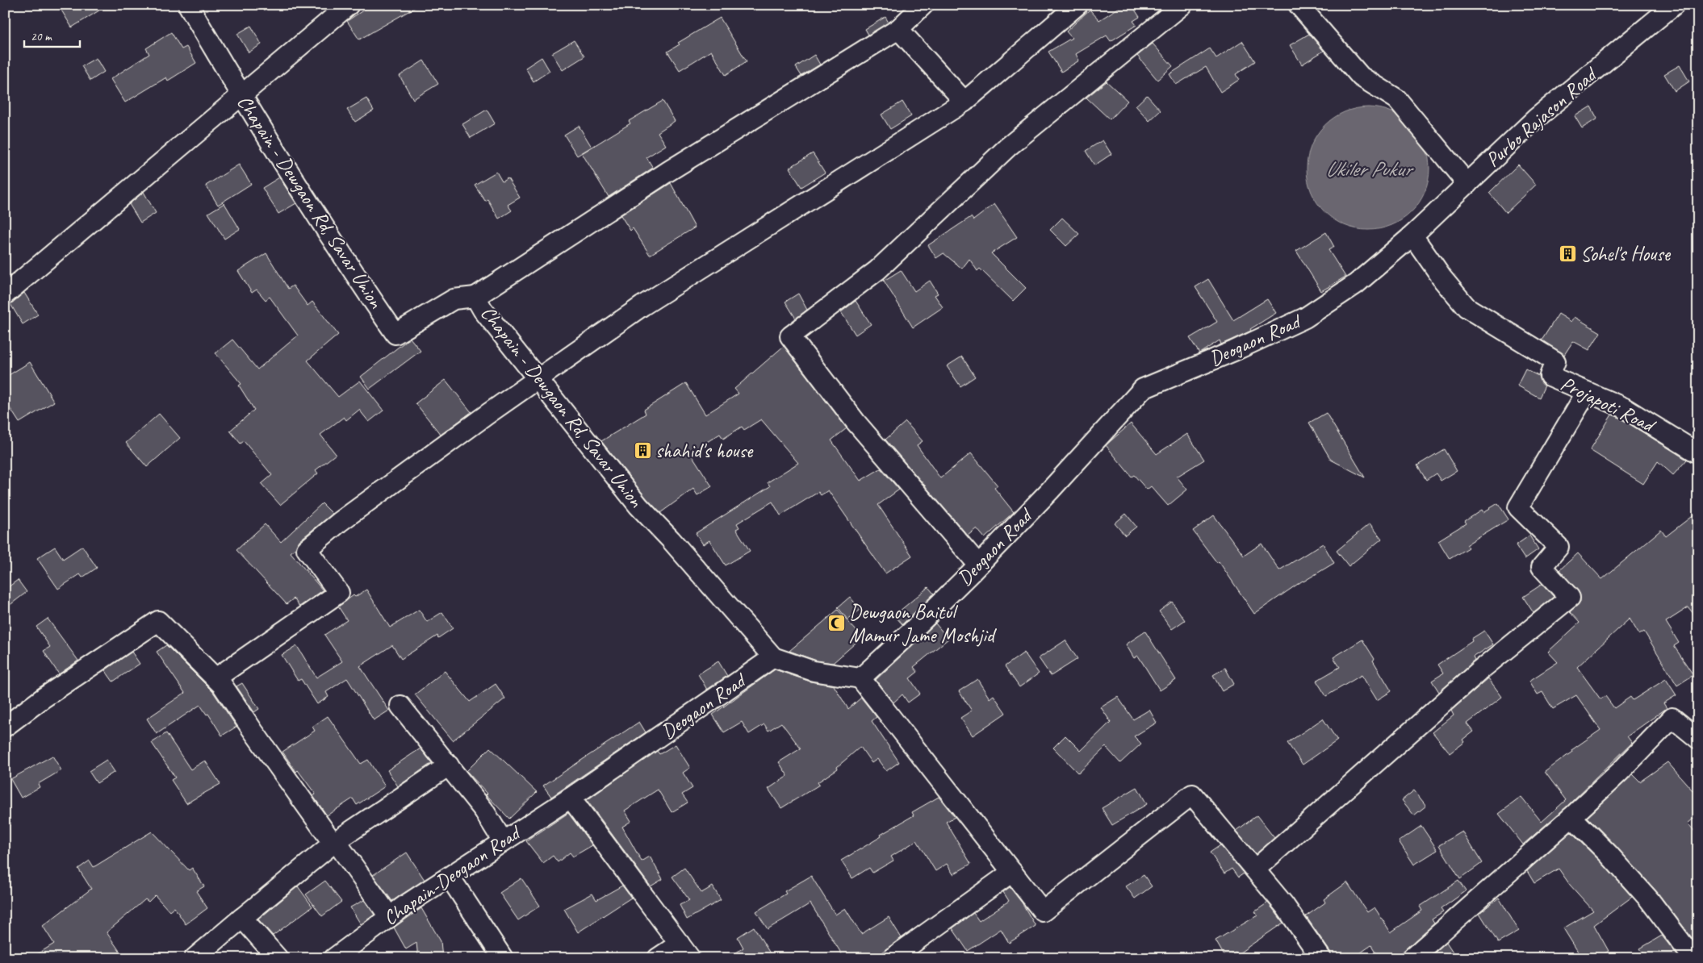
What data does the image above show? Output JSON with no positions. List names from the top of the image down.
{
  "streets": {
    "street": [
      "Purbo Rajason Road",
      "Chapain - Dewgaon Rd, Savar Union",
      "Deogaon Road",
      "Projapoti Road",
      "Chapain-Deogaon Road"
    ]
  },
  "crossings": [
    ["Purbo Rajason Road", "Deogaon Road"],
    ["Purbo Rajason Road", "Projapoti Road"],
    ["Chapain - Dewgaon Rd, Savar Union", "Deogaon Road"],
    ["Deogaon Road", "Projapoti Road"],
    ["Deogaon Road", "Chapain-Deogaon Road"]
  ],
  "water": ["Ukiler Pukur"],
  "places": {
    "building": ["Sohel's House", "shahid's house"],
    "mosque": ["Dewgaon Baitul Mamur Jame Moshjid"]
  },
  "scale_bar": "20 m"
}
